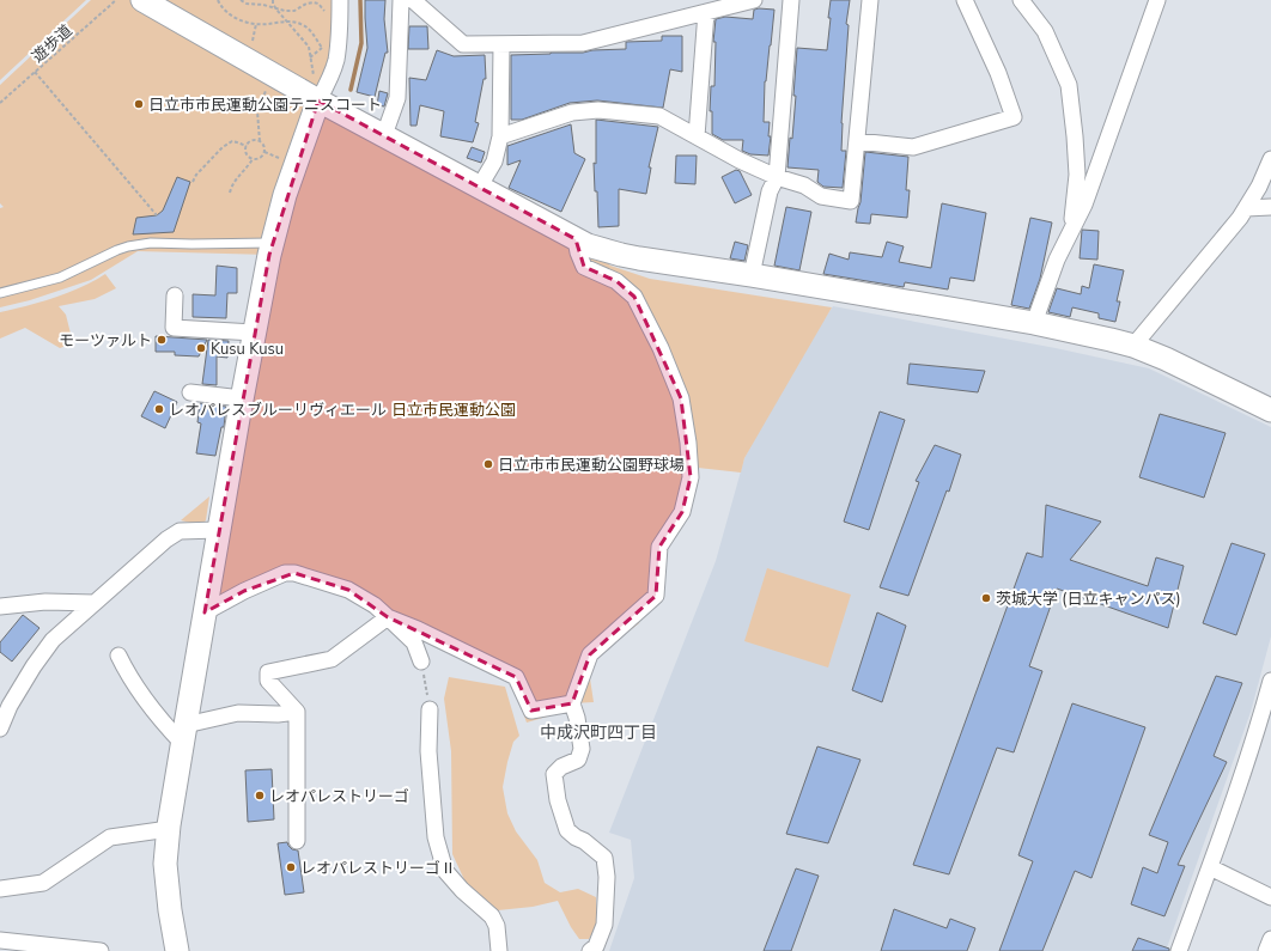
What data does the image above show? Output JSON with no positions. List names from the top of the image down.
{
  "streets": {
    "path": ["遊歩道"]
  },
  "districts": ["中成沢町四丁目"],
  "parks": ["日立市民運動公園"],
  "places": [
    "日立市市民運動公園テニスコート",
    "モーツァルト",
    "Kusu Kusu",
    "レオパレスブルーリヴィエール",
    "日立市市民運動公園野球場",
    "茨城大学 (日立キャンパス)",
    "レオパレストリーゴ",
    "レオパレストリーゴⅡ"
  ]
}
